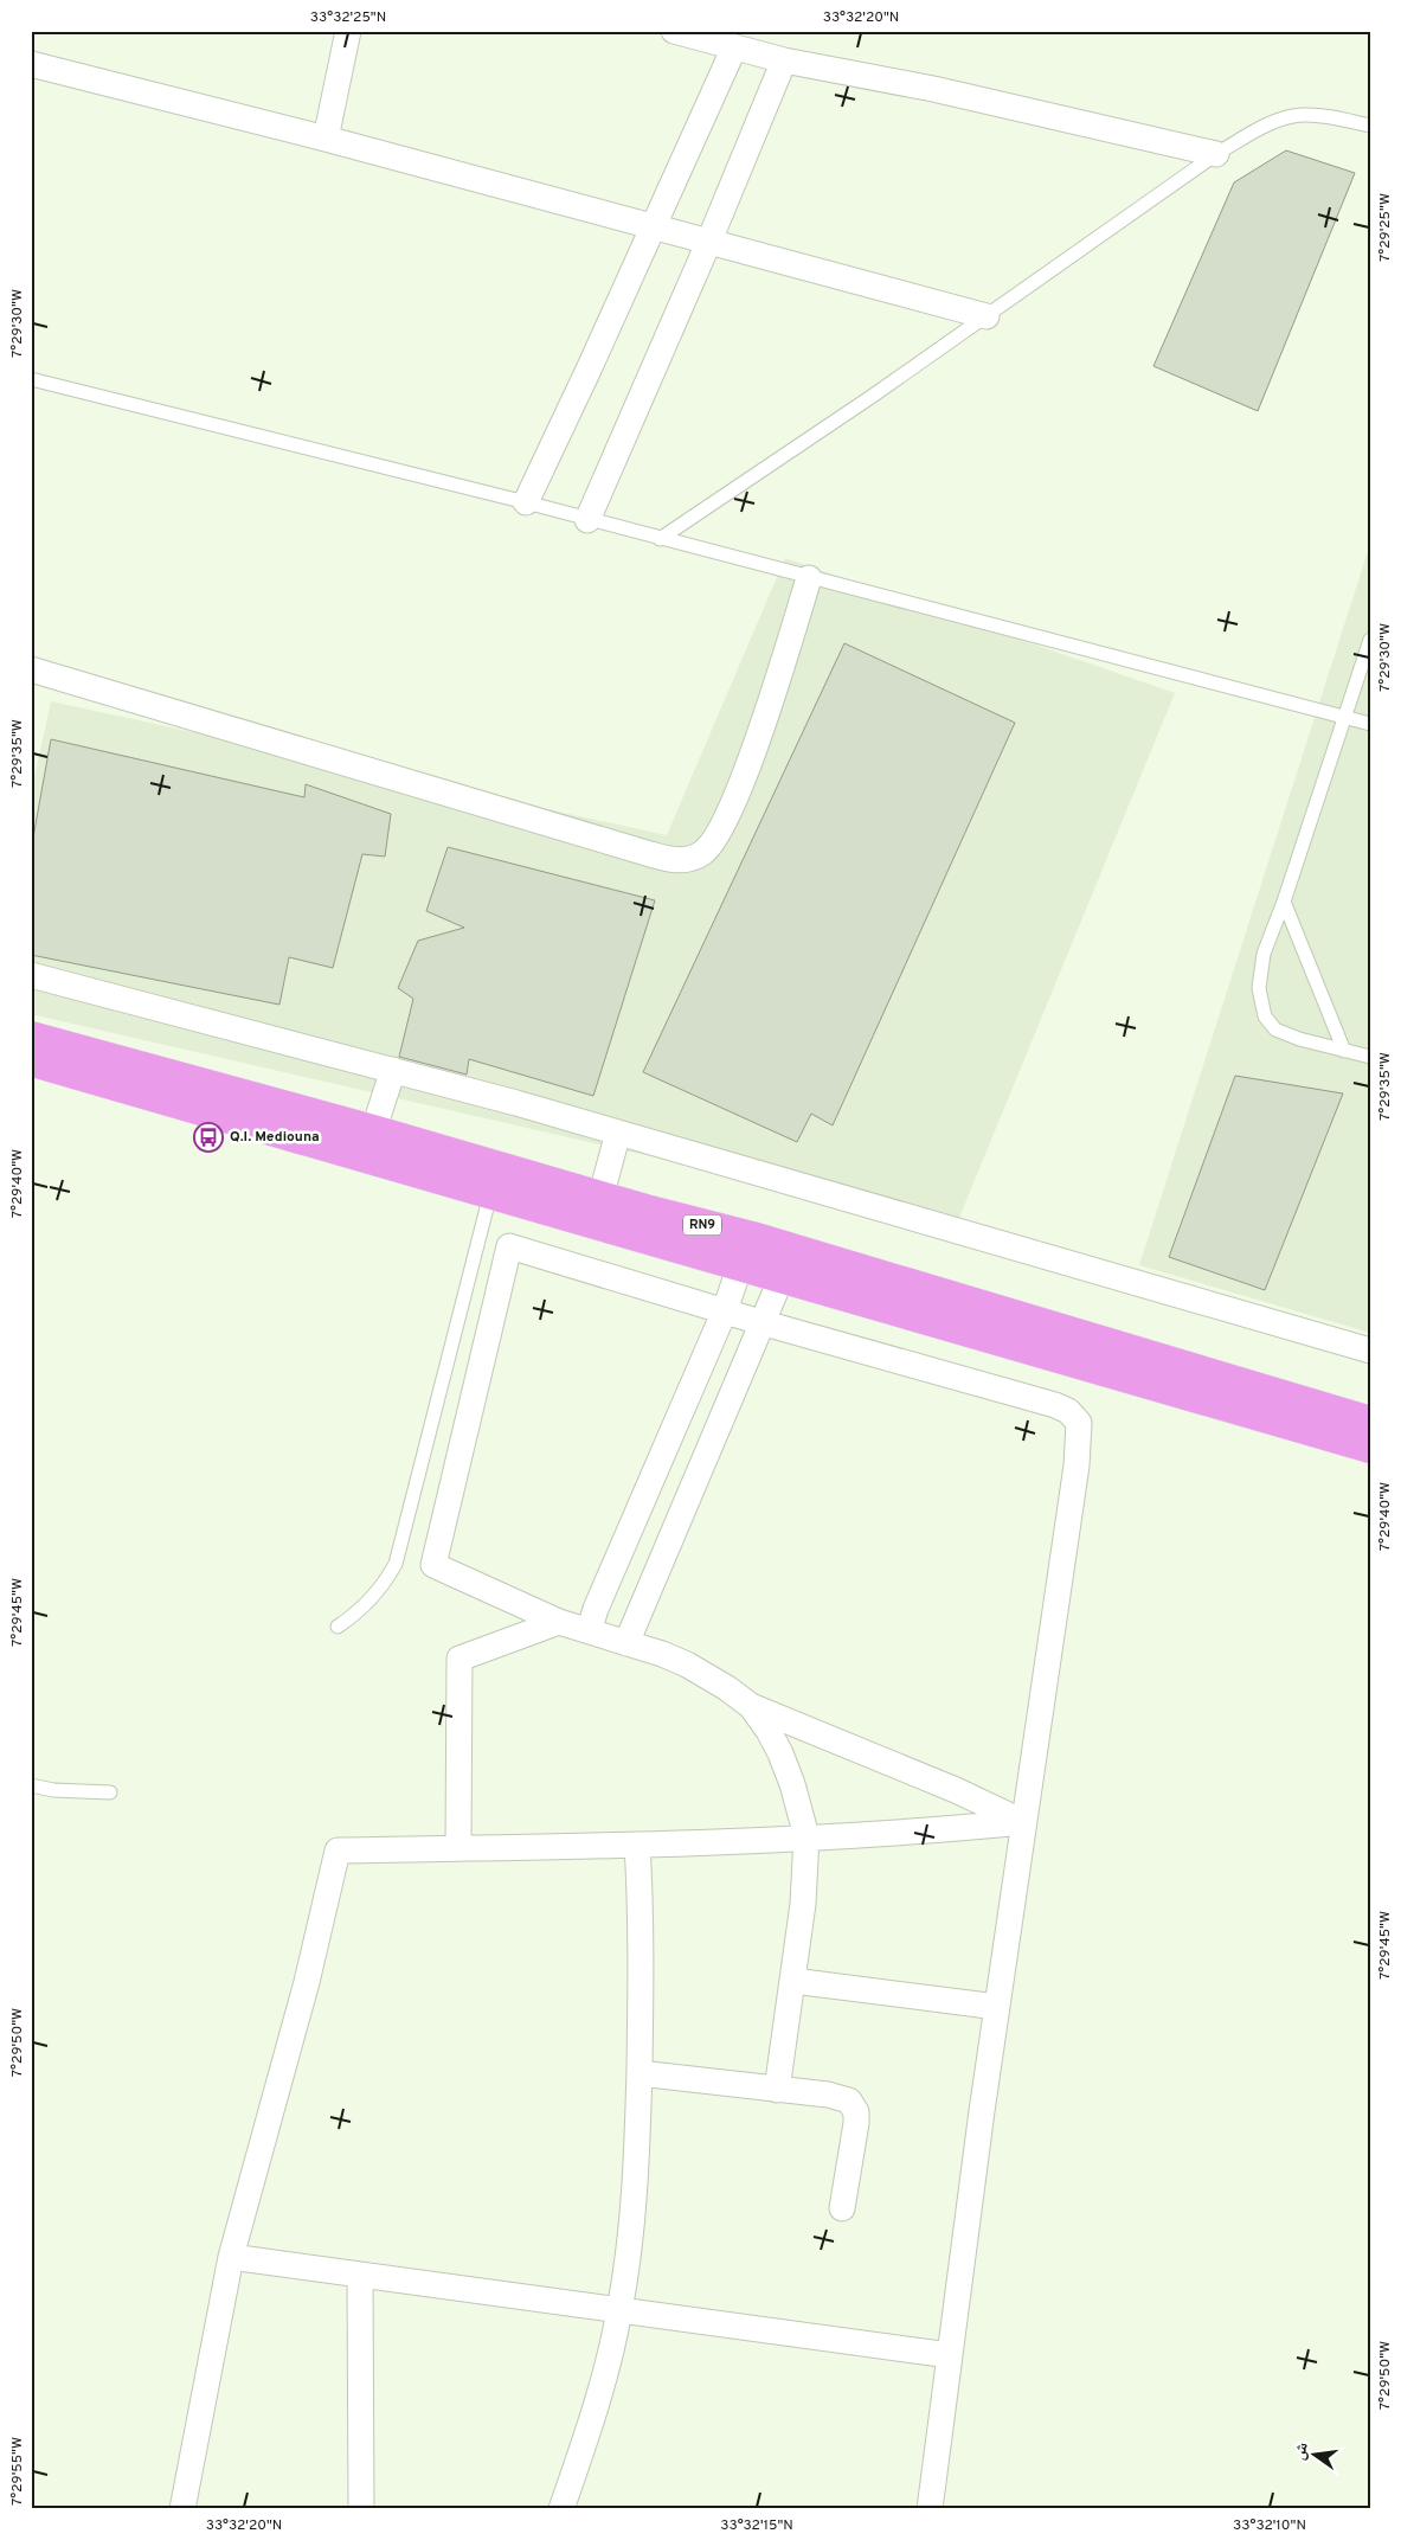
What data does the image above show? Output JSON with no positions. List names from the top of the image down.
{
  "streets": {
    "highway": ["RN9"]
  },
  "places": {
    "bus stop": ["Q.I. Mediouna"]
  },
  "north": "left",
  "coordinates": [
    "33°32'25\"N",
    "33°32'20\"N",
    "7°29'25\"W",
    "7°29'30\"W",
    "7°29'35\"W",
    "7°29'40\"W",
    "7°29'45\"W",
    "7°29'50\"W",
    "7°29'55\"W",
    "33°32'15\"N",
    "33°32'10\"N"
  ]
}
